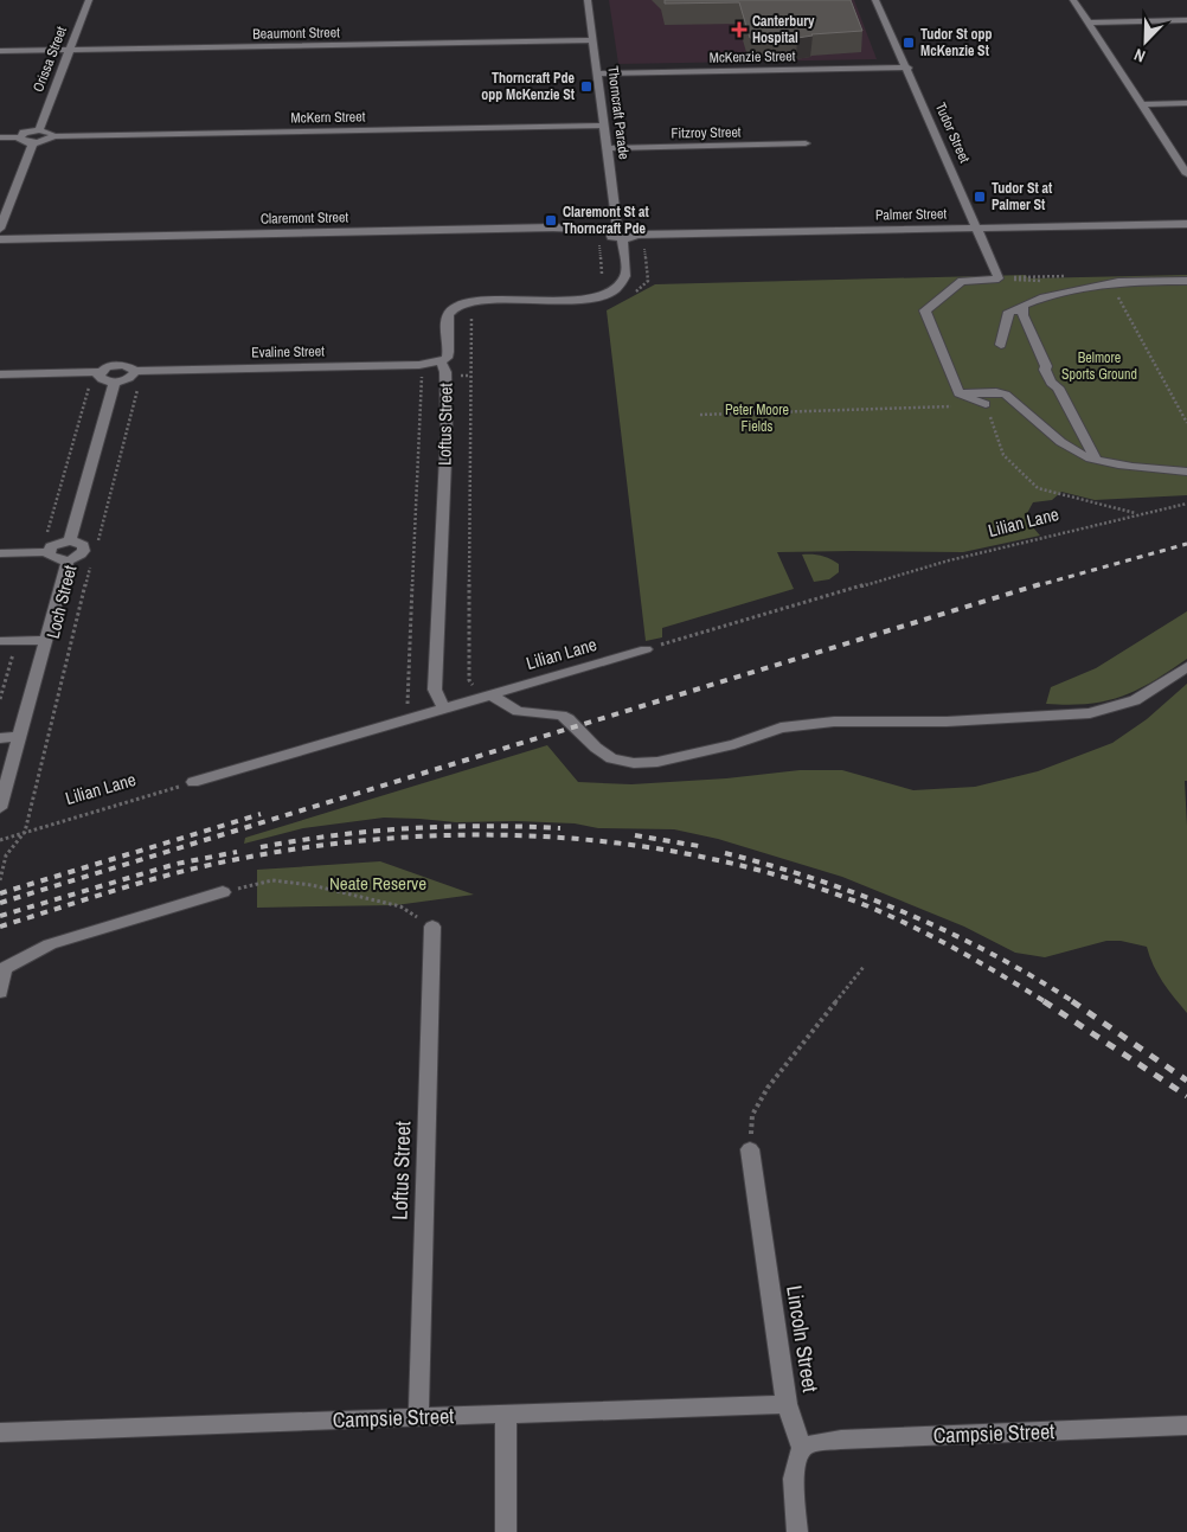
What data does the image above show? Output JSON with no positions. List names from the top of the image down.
{
  "streets": {
    "street": [
      "Beaumont Street",
      "McKenzie Street",
      "Orissa Street",
      "Thorncraft Parade",
      "McKern Street",
      "Fitzroy Street",
      "Tudor Street",
      "Palmer Street",
      "Claremont Street",
      "Evaline Street",
      "Loftus Street",
      "Lilian Lane",
      "Loch Street",
      "Lincoln Street",
      "Campsie Street"
    ]
  },
  "crossings": [
    ["Beaumont Street", "Orissa Street"],
    ["Beaumont Street", "Thorncraft Parade"],
    ["McKenzie Street", "Thorncraft Parade"],
    ["McKenzie Street", "Tudor Street"],
    ["Thorncraft Parade", "McKern Street"],
    ["Thorncraft Parade", "Fitzroy Street"],
    ["Thorncraft Parade", "Claremont Street"],
    ["Tudor Street", "Palmer Street"],
    ["Evaline Street", "Loftus Street"],
    ["Evaline Street", "Loch Street"],
    ["Loftus Street", "Lilian Lane"],
    ["Loftus Street", "Campsie Street"],
    ["Lilian Lane", "Loch Street"],
    ["Lincoln Street", "Campsie Street"]
  ],
  "parks": ["Belmore Sports Ground", "Peter Moore Fields", "Neate Reserve"],
  "places": {
    "health": ["Canterbury Hospital"],
    "transit": [
      "Tudor St opp McKenzie St",
      "Thorncraft Pde opp McKenzie St",
      "Tudor St at Palmer St",
      "Claremont St at Thorncraft Pde"
    ]
  },
  "north": "bottom left"
}
